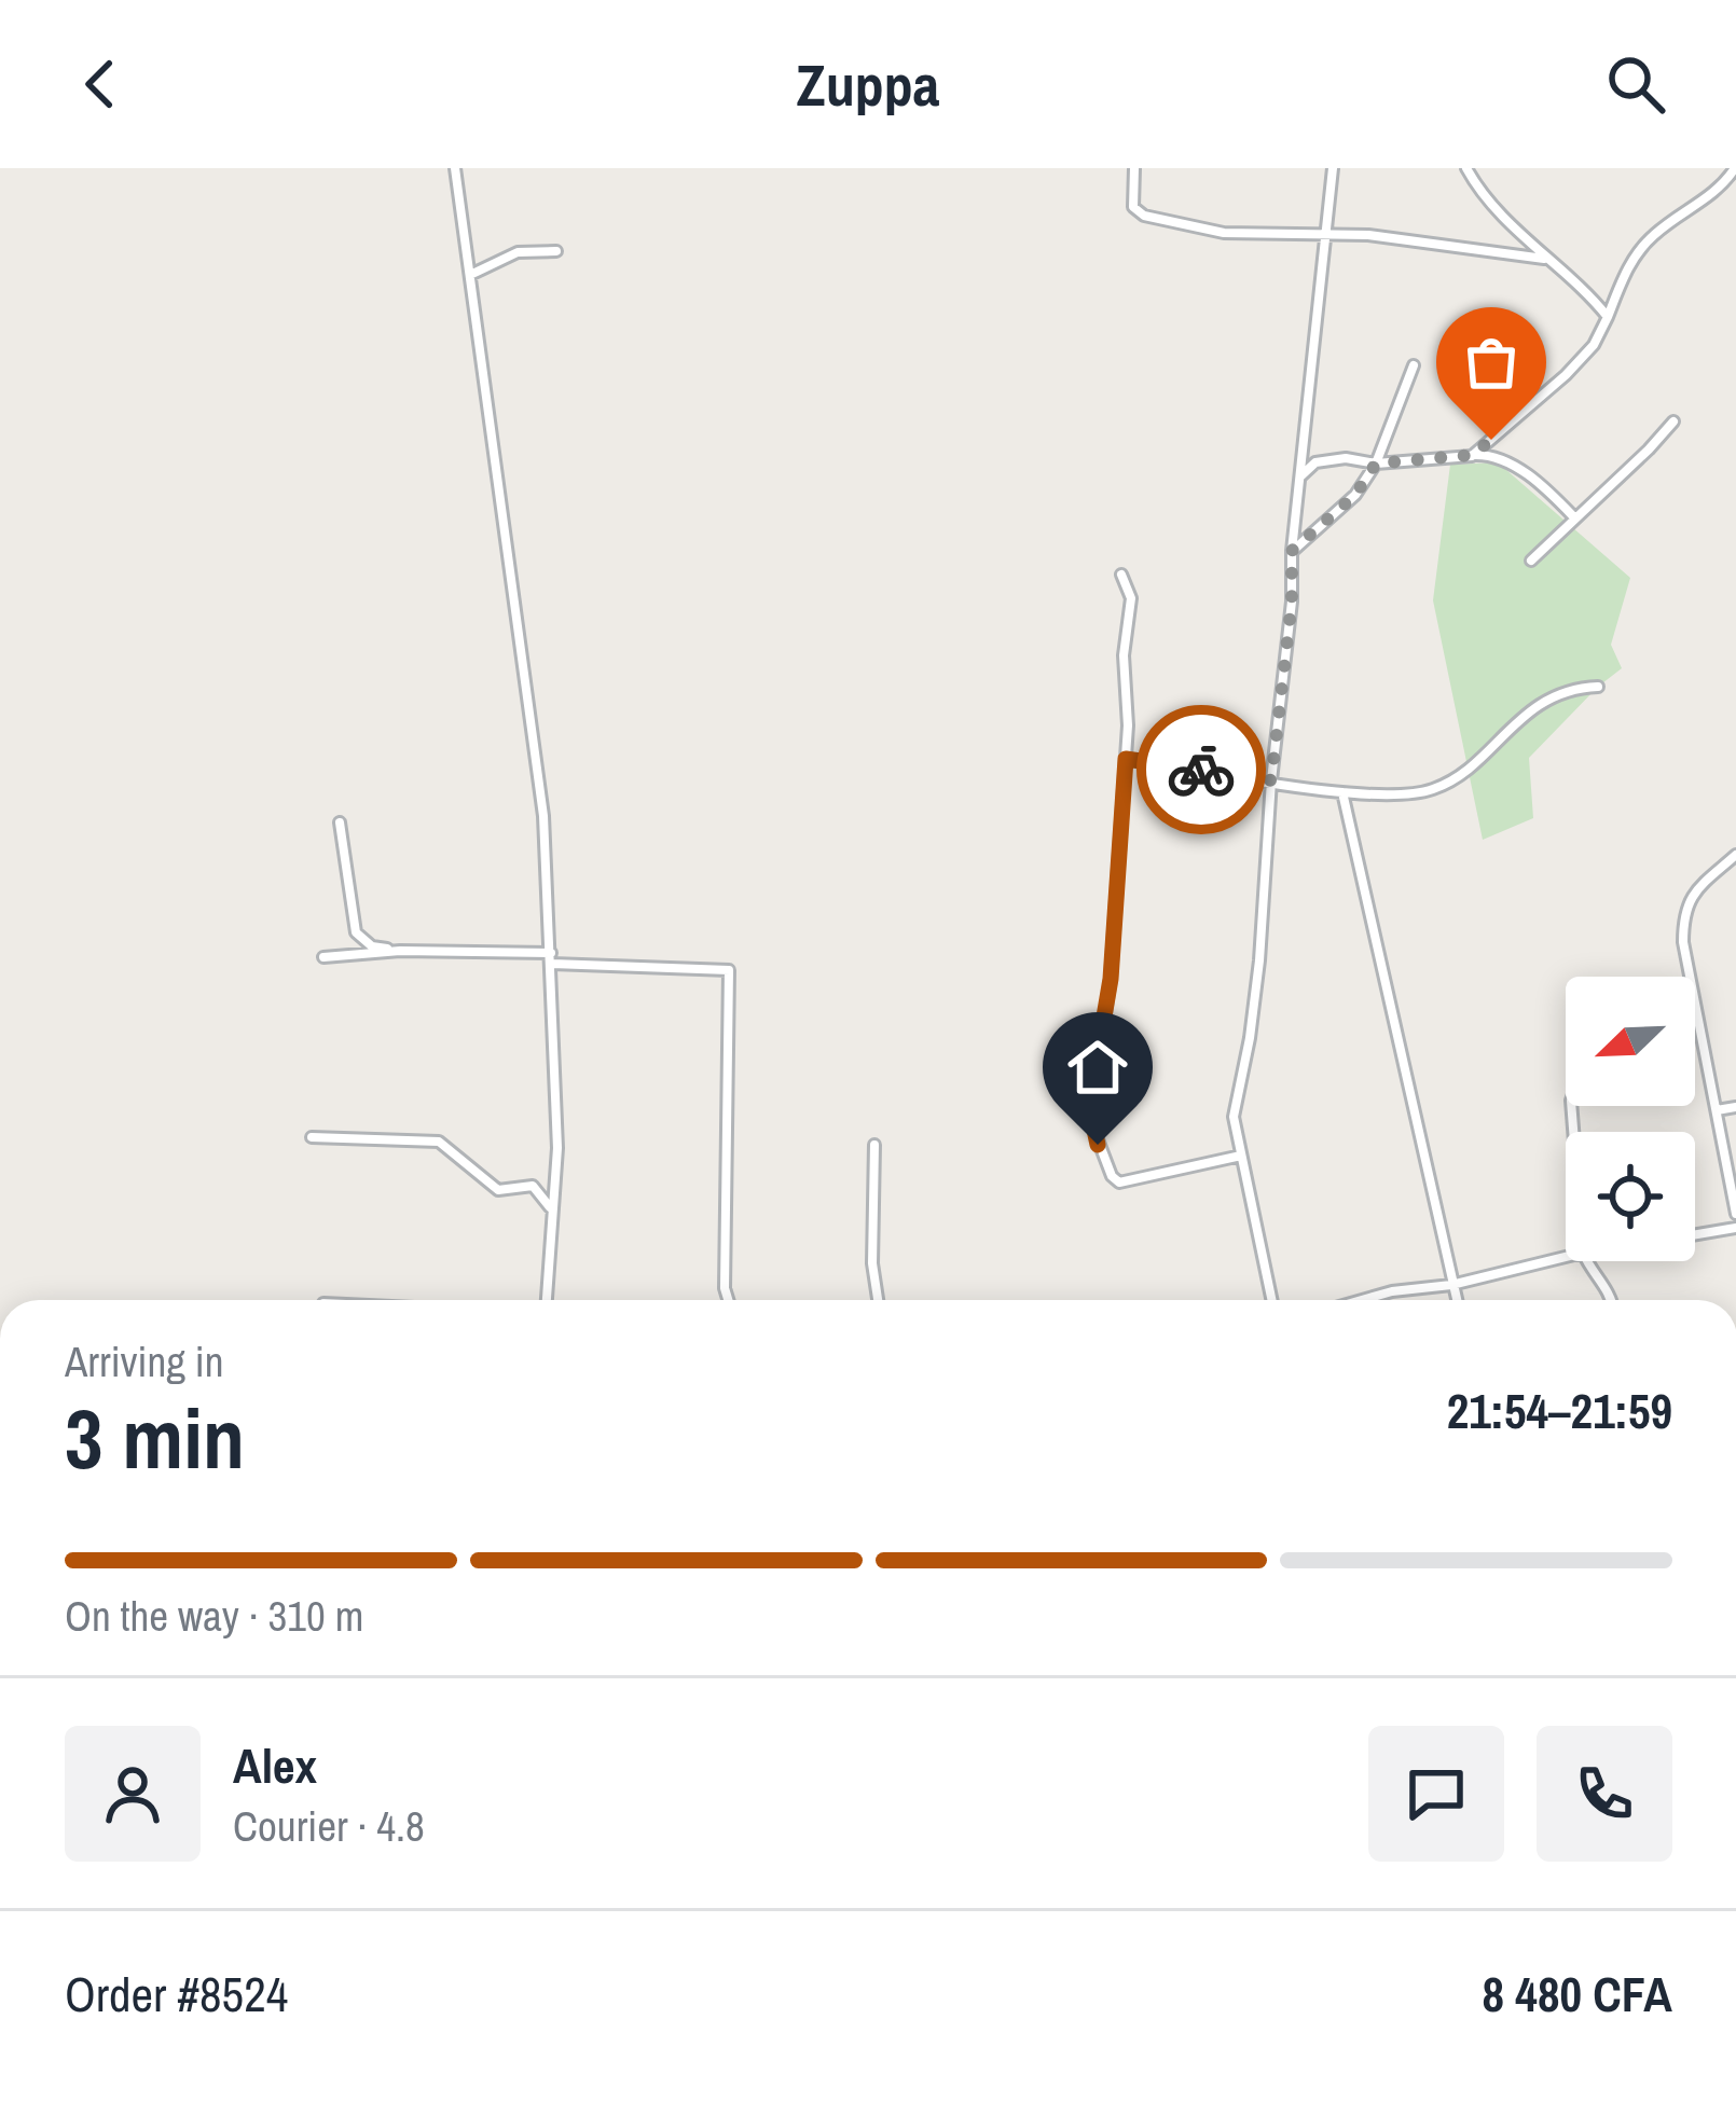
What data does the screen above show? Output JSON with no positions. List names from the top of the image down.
{
  "north": "bottom left",
  "page": {
    "header": "Zuppa",
    "heading": ["3 min", "Arriving in", "21:54–21:59"],
    "panel": [
      "Alex",
      "Courier · 4.8",
      "Order #8524",
      "8 480 CFA"
    ],
    "bar": "On the way · 310 m"
  }
}
